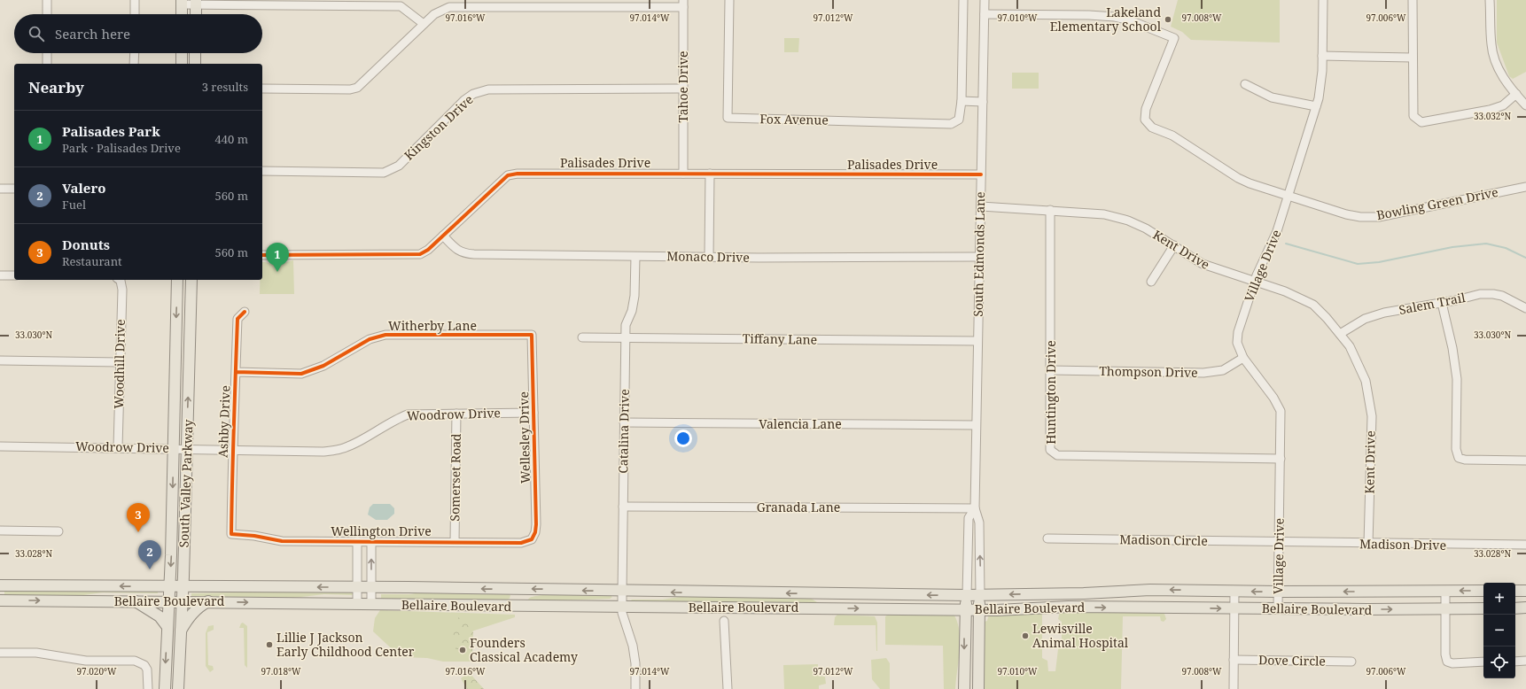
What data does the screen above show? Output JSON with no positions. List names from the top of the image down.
{
  "streets": {
    "main road": ["South Edmonds Lane", "South Valley Parkway", "Bellaire Boulevard"],
    "street": [
      "Tahoe Drive",
      "Fox Avenue",
      "Kingston Drive",
      "Palisades Drive",
      "Bowling Green Drive",
      "Kent Drive",
      "Monaco Drive",
      "Village Drive",
      "Salem Trail",
      "Witherby Lane",
      "Tiffany Lane",
      "Woodhill Drive",
      "Thompson Drive",
      "Huntington Drive",
      "Woodrow Drive",
      "Ashby Drive",
      "Valencia Lane",
      "Catalina Drive",
      "Wellesley Drive",
      "Somerset Road",
      "Granada Lane",
      "Wellington Drive",
      "Madison Circle",
      "Madison Drive",
      "Dove Circle"
    ]
  },
  "crossings": [
    ["Tahoe Drive", "Kingston Drive"],
    ["Tahoe Drive", "Palisades Drive"],
    ["Palisades Drive", "South Edmonds Lane"],
    ["Palisades Drive", "Monaco Drive"],
    ["Bowling Green Drive", "South Edmonds Lane"],
    ["Bowling Green Drive", "Village Drive"],
    ["Kent Drive", "South Edmonds Lane"],
    ["Kent Drive", "Village Drive"],
    ["Kent Drive", "Salem Trail"],
    ["Kent Drive", "Huntington Drive"],
    ["Kent Drive", "Madison Drive"],
    ["South Edmonds Lane", "Monaco Drive"],
    ["South Edmonds Lane", "Tiffany Lane"],
    ["South Edmonds Lane", "Valencia Lane"],
    ["South Edmonds Lane", "Granada Lane"],
    ["South Edmonds Lane", "Bellaire Boulevard"],
    ["Monaco Drive", "Catalina Drive"],
    ["Village Drive", "Thompson Drive"],
    ["Village Drive", "Huntington Drive"],
    ["Village Drive", "Madison Circle"],
    ["Village Drive", "Madison Drive"],
    ["Village Drive", "Bellaire Boulevard"],
    ["Witherby Lane", "Ashby Drive"],
    ["Witherby Lane", "Wellesley Drive"],
    ["Tiffany Lane", "Catalina Drive"],
    ["Woodhill Drive", "Woodrow Drive"],
    ["Thompson Drive", "Huntington Drive"],
    ["Woodrow Drive", "Ashby Drive"],
    ["Woodrow Drive", "Wellesley Drive"],
    ["Woodrow Drive", "Somerset Road"],
    ["Woodrow Drive", "South Valley Parkway"],
    ["Ashby Drive", "Wellington Drive"],
    ["Valencia Lane", "Catalina Drive"],
    ["Catalina Drive", "Granada Lane"],
    ["Catalina Drive", "Bellaire Boulevard"],
    ["Wellesley Drive", "Wellington Drive"],
    ["Somerset Road", "Wellington Drive"],
    ["South Valley Parkway", "Bellaire Boulevard"],
    ["Madison Circle", "Madison Drive"]
  ],
  "places": [
    "Lakeland Elementary School",
    "Lewisville Animal Hospital",
    "Lillie J Jackson Early Childhood Center",
    "Founders Classical Academy"
  ],
  "page": {
    "search": "Search here",
    "heading": ["Nearby", "3 results"],
    "list": [
      {
        "mark": "1",
        "name": "Palisades Park",
        "note": "Park · Palisades Drive",
        "value": "440 m"
      },
      {
        "mark": "2",
        "name": "Valero",
        "note": "Fuel",
        "value": "560 m"
      },
      {
        "mark": "3",
        "name": "Donuts",
        "note": "Restaurant",
        "value": "560 m"
      }
    ],
    "pins": ["1", "3", "2"],
    "map_buttons": ["+", "−"]
  },
  "coordinates": [
    "97.016°W",
    "97.014°W",
    "97.012°W",
    "97.010°W",
    "97.008°W",
    "97.006°W",
    "33.032°N",
    "33.030°N",
    "33.028°N",
    "97.020°W",
    "97.018°W"
  ]
}
